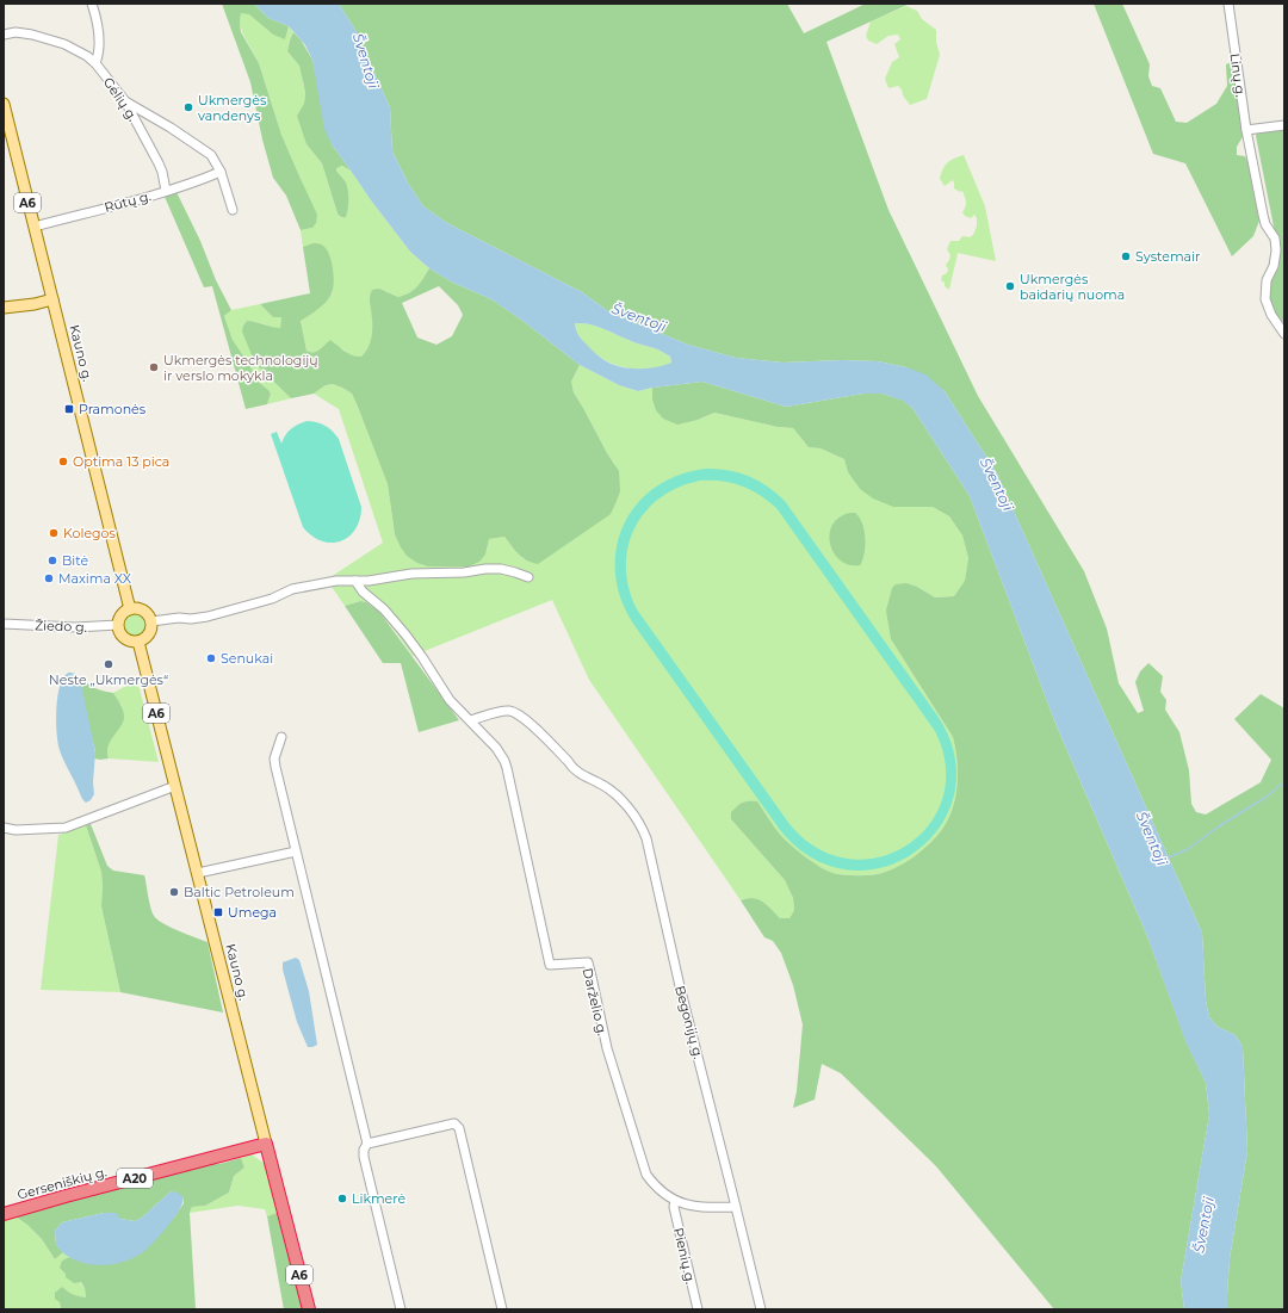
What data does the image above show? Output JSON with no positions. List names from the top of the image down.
{
  "streets": {
    "highway": [
      "A6",
      "Kauno g.",
      "A20",
      "Gerseniškių g."
    ],
    "street": [
      "Linų g.",
      "Gėlių g.",
      "Rūtų g.",
      "Žiedo g.",
      "Darželio g.",
      "Begonijų g.",
      "Pienių g."
    ]
  },
  "crossings": [
    ["Gėlių g.", "Rūtų g."],
    ["Rūtų g.", "Kauno g."],
    ["Kauno g.", "Žiedo g."],
    ["Kauno g.", "Gerseniškių g."],
    ["Darželio g.", "Begonijų g."],
    ["Darželio g.", "Pienių g."]
  ],
  "water": ["Šventoji"],
  "places": {
    "other": [
      "Ukmergės vandenys",
      "Systemair",
      "Ukmergės baidarių nuoma",
      "Ukmergės technologijų ir verslo mokykla",
      "Optima 13 pica",
      "Kolegos",
      "Bitė",
      "Maxima XX",
      "Senukai",
      "Neste „Ukmergės“",
      "Baltic Petroleum",
      "Likmerė"
    ],
    "transit": ["Pramonės", "Umega"]
  }
}
